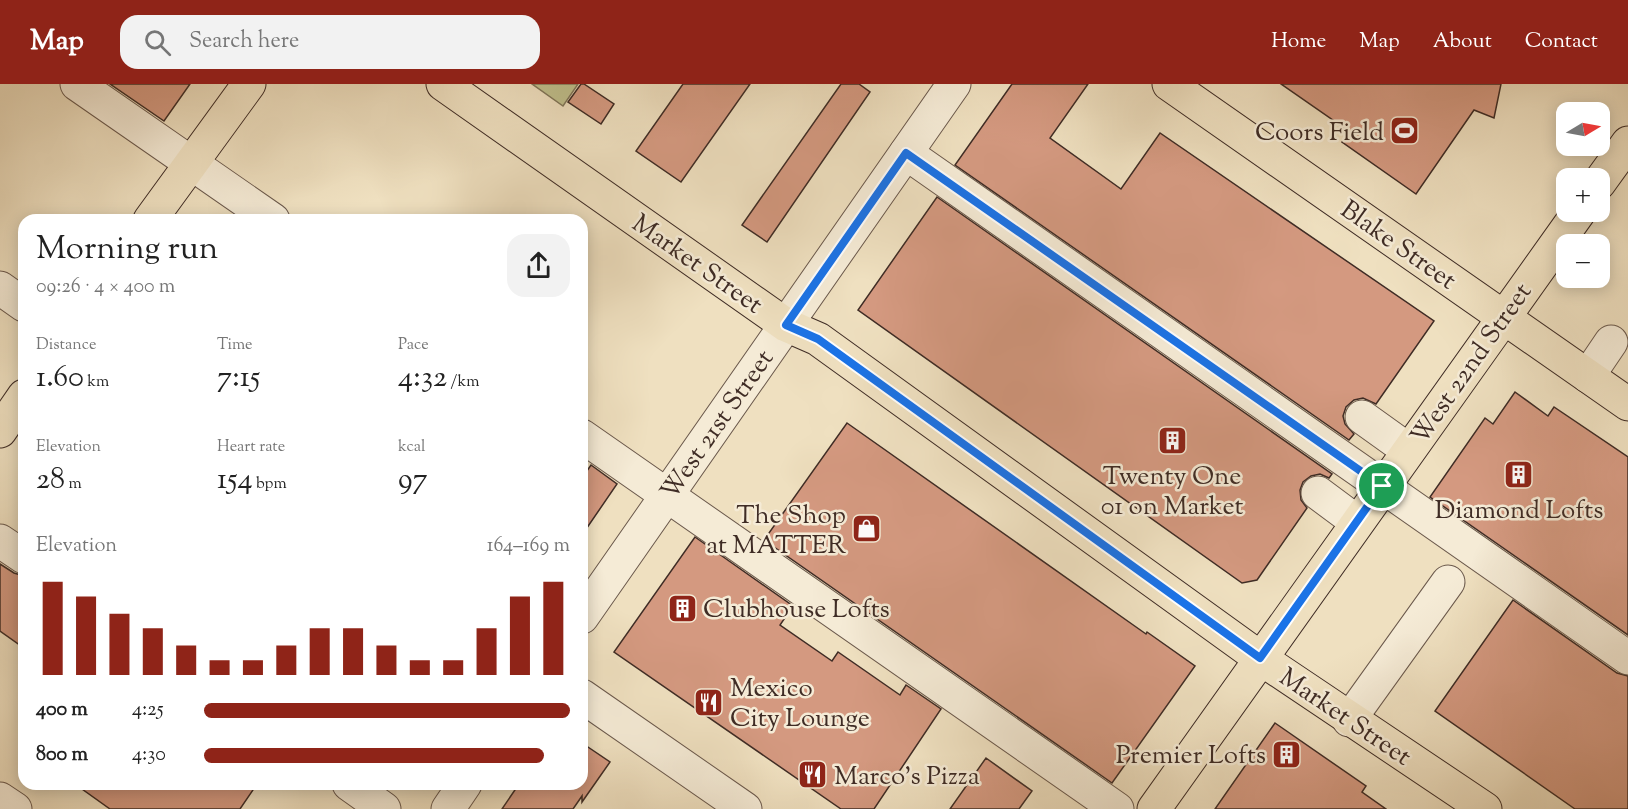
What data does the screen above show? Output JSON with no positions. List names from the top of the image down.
{
  "streets": {
    "main road": ["Blake Street", "Market Street", "West 22nd Street"],
    "street": ["West 21st Street"]
  },
  "crossings": [
    ["Blake Street", "West 22nd Street"],
    ["Market Street", "West 22nd Street"],
    ["Market Street", "West 21st Street"]
  ],
  "places": {
    "sports": ["Coors Field"],
    "building": [
      "Twenty One 01 on Market",
      "Diamond Lofts",
      "Clubhouse Lofts",
      "Premier Lofts"
    ],
    "shop": ["The Shop at MATTER"],
    "restaurant": ["Mexico City Lounge", "Marco's Pizza"]
  },
  "north": "right",
  "page": {
    "header": "Map",
    "search": "Search here",
    "nav": [
      "Home",
      "Map",
      "About",
      "Contact"
    ],
    "map_buttons": ["+", "−"],
    "heading": ["Morning run", "09:26 · 4 × 400 m"],
    "stats": [
      ["Distance", "1.60 km"],
      ["Time", "7:15"],
      ["Pace", "4:32 /km"],
      ["Elevation", "28 m"],
      ["Heart rate", "154 bpm"],
      ["kcal", "97"]
    ],
    "chart": ["Elevation", "164–169 m"],
    "list": [
      {
        "name": "400 m",
        "note": "4:25"
      },
      {
        "name": "800 m",
        "note": "4:30"
      }
    ]
  }
}
